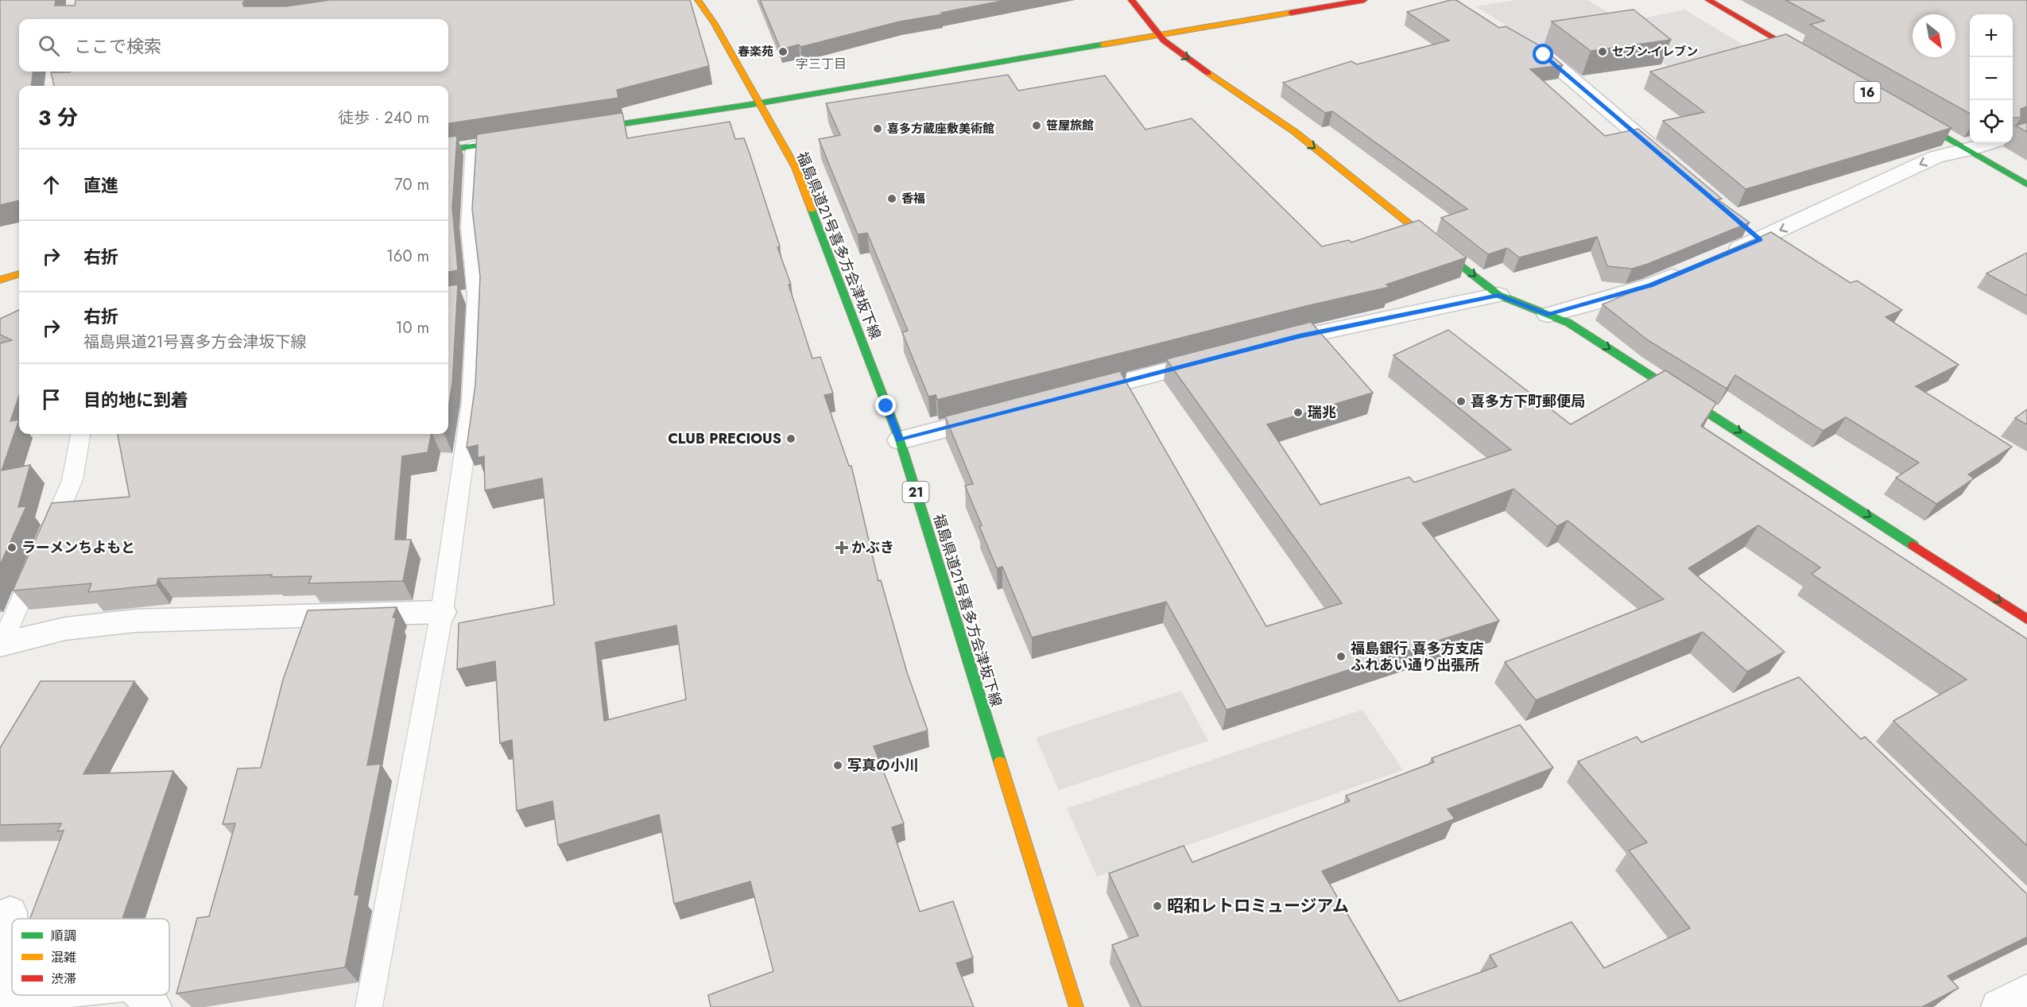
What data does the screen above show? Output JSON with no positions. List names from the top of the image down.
{
  "streets": {
    "street": ["福島県道21号喜多方会津坂下線", "21"]
  },
  "districts": ["字三丁目"],
  "places": {
    "other": [
      "春楽苑",
      "セブン-イレブン",
      "笹屋旅館",
      "喜多方蔵座敷美術館",
      "香福",
      "喜多方下町郵便局",
      "瑞兆",
      "CLUB PRECIOUS",
      "ラーメンちよもと",
      "福島銀行 喜多方支店 ふれあい通り出張所",
      "写真の小川",
      "昭和レトロミュージアム"
    ],
    "health": ["かぶき"]
  },
  "legend": ["順調", "混雑", "渋滞"],
  "north": "bottom right",
  "page": {
    "map_buttons": ["+", "−"],
    "search": "ここで検索",
    "heading": ["3 分", "徒歩 · 240 m"],
    "list": [
      ["直進", "70 m"],
      ["右折", "160 m"],
      ["右折", "福島県道21号喜多方会津坂下線", "10 m"],
      "目的地に到着"
    ]
  }
}
